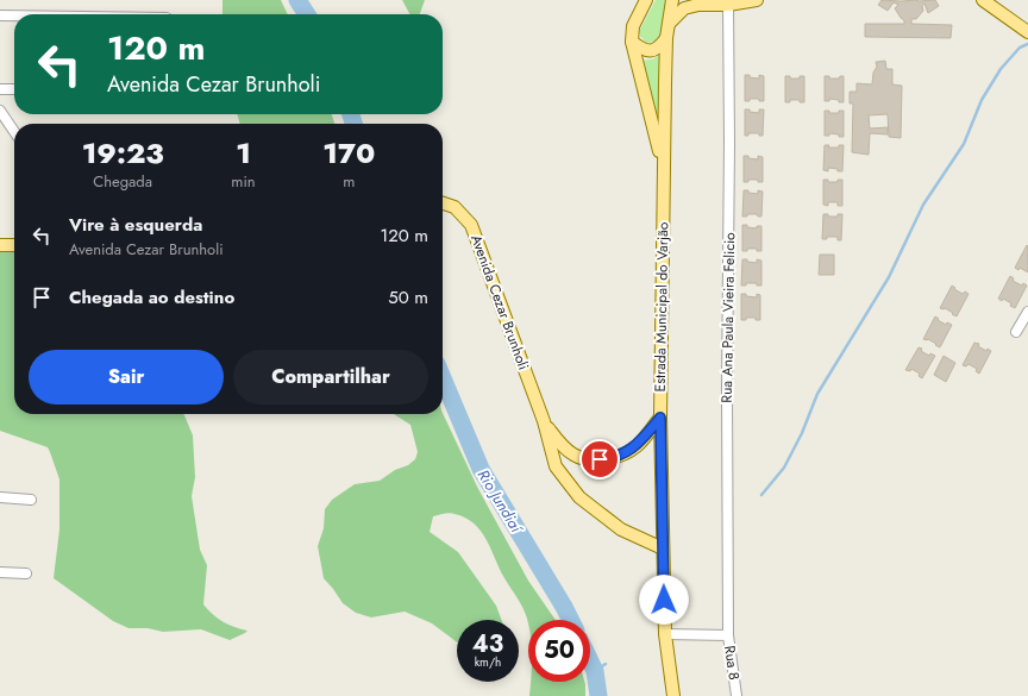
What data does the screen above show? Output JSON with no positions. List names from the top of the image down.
{
  "streets": {
    "main road": ["Avenida Cezar Brunholi", "Estrada Municipal do Varjão"],
    "street": ["Rua Ana Paula Vieira Felicio", "Rua 8"]
  },
  "crossings": [
    ["Avenida Cezar Brunholi", "Estrada Municipal do Varjão"],
    ["Estrada Municipal do Varjão", "Rua 8"],
    ["Rua Ana Paula Vieira Felicio", "Rua 8"]
  ],
  "water": ["Rio Jundiaí"],
  "page": {
    "turn": ["120 m", "Avenida Cezar Brunholi"],
    "eta": [
      "19:23",
      "Chegada",
      "1",
      "min",
      "170",
      "m"
    ],
    "list": [
      {
        "name": "Vire à esquerda",
        "note": "Avenida Cezar Brunholi",
        "value": "120 m"
      },
      {
        "name": "Chegada ao destino",
        "value": "50 m"
      }
    ],
    "buttons": ["Sair", "Compartilhar"],
    "speed": "43 km/h",
    "limit": "50"
  }
}
